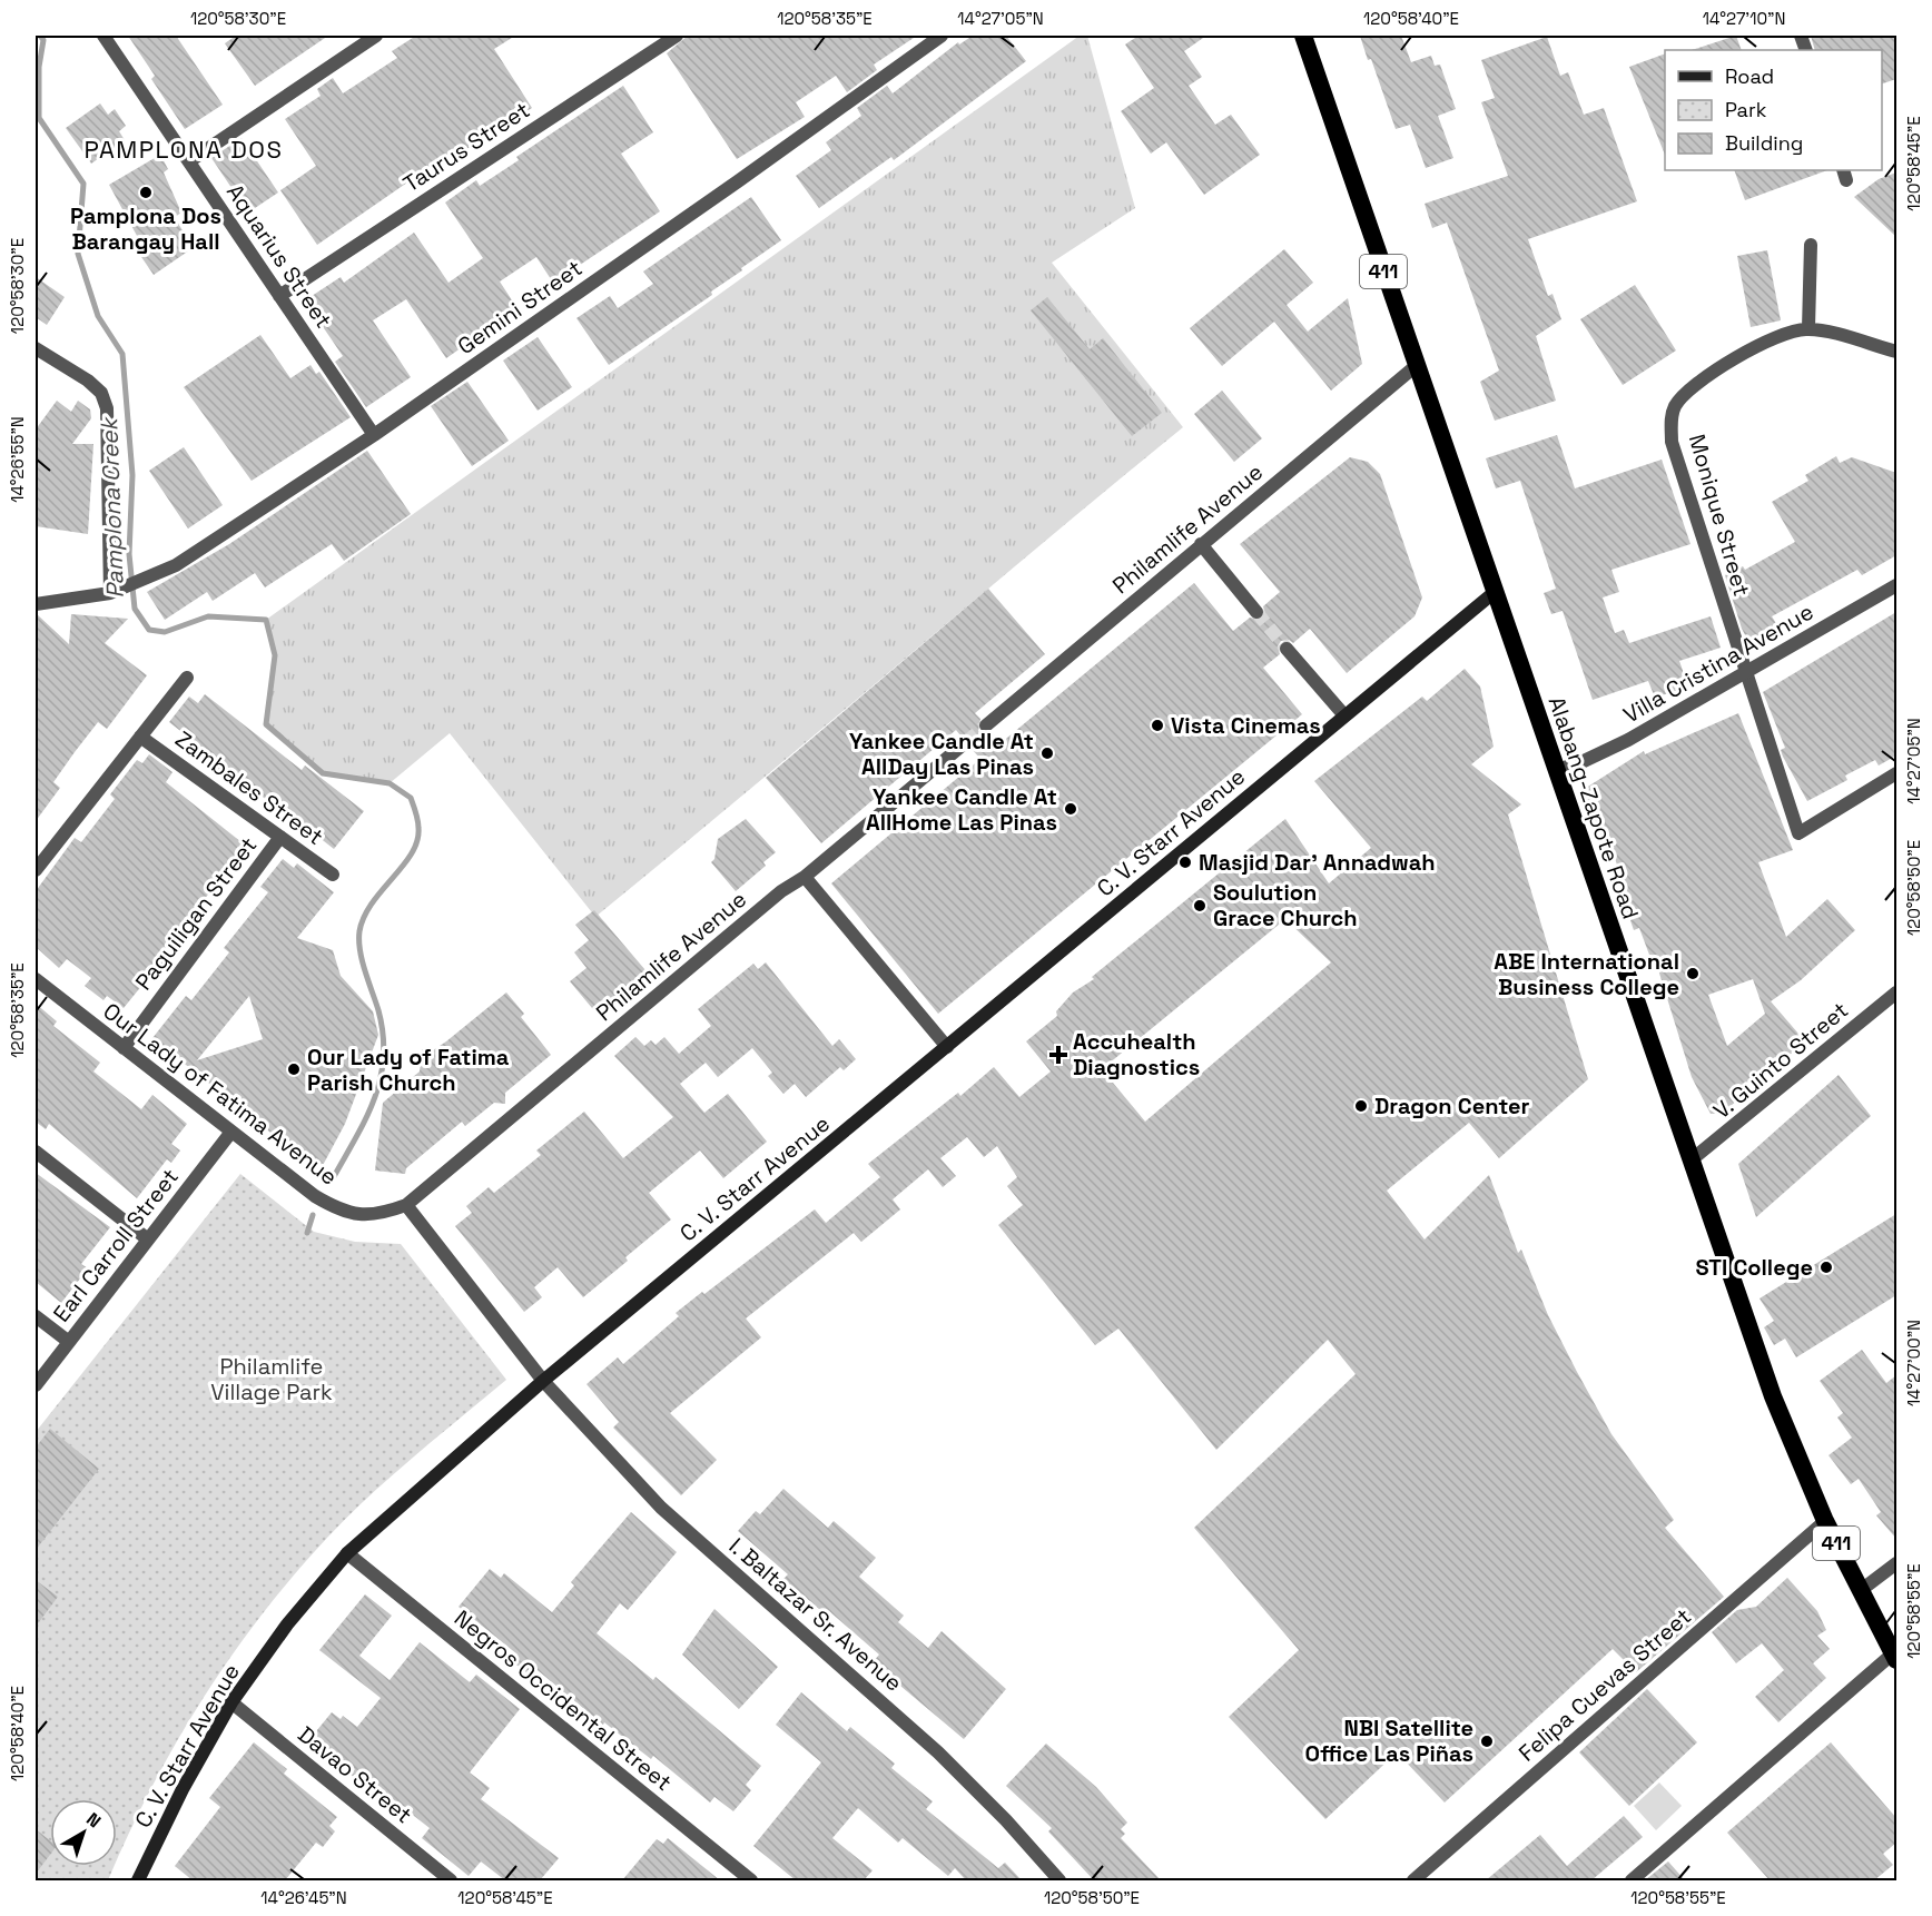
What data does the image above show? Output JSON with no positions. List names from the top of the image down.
{
  "streets": {
    "highway": ["411", "Alabang-Zapote Road"],
    "main road": ["C. V. Starr Avenue"],
    "street": [
      "Taurus Street",
      "Aquarius Street",
      "Gemini Street",
      "Monique Street",
      "Philamlife Avenue",
      "Villa Cristina Avenue",
      "Zambales Street",
      "Paguiligan Street",
      "V. Guinto Street",
      "Our Lady of Fatima Avenue",
      "Earl Carroll Street",
      "I. Baltazar Sr. Avenue",
      "Felipa Cuevas Street",
      "Negros Occidental Street",
      "Davao Street"
    ]
  },
  "crossings": [
    ["Taurus Street", "Aquarius Street"],
    ["Aquarius Street", "Gemini Street"],
    ["Monique Street", "Villa Cristina Avenue"],
    ["Philamlife Avenue", "Alabang-Zapote Road"],
    ["Philamlife Avenue", "Our Lady of Fatima Avenue"],
    ["Villa Cristina Avenue", "Alabang-Zapote Road"],
    ["Zambales Street", "Paguiligan Street"],
    ["Alabang-Zapote Road", "C. V. Starr Avenue"],
    ["Alabang-Zapote Road", "V. Guinto Street"],
    ["Alabang-Zapote Road", "Felipa Cuevas Street"],
    ["C. V. Starr Avenue", "I. Baltazar Sr. Avenue"],
    ["C. V. Starr Avenue", "Negros Occidental Street"],
    ["C. V. Starr Avenue", "Davao Street"],
    ["Paguiligan Street", "Our Lady of Fatima Avenue"],
    ["Our Lady of Fatima Avenue", "Earl Carroll Street"]
  ],
  "districts": ["PAMPLONA DOS"],
  "water": ["Pamplona Creek"],
  "parks": ["Philamlife Village Park"],
  "places": {
    "other": [
      "Pamplona Dos Barangay Hall",
      "Vista Cinemas",
      "Yankee Candle At AllDay Las Pinas",
      "Yankee Candle At AllHome Las Pinas",
      "Masjid Dar' Annadwah",
      "Soulution Grace Church",
      "ABE International Business College",
      "Our Lady of Fatima Parish Church",
      "Dragon Center",
      "STI College",
      "NBI Satellite Office Las Piñas"
    ],
    "health": ["Accuhealth Diagnostics"]
  },
  "legend": ["Road", "Park", "Building"],
  "north": "top right",
  "coordinates": [
    "120°58'30\"E",
    "120°58'35\"E",
    "14°27'05\"N",
    "120°58'40\"E",
    "14°27'10\"N",
    "120°58'45\"E",
    "14°26'55\"N",
    "120°58'50\"E",
    "14°27'00\"N",
    "120°58'55\"E",
    "14°26'45\"N"
  ]
}
